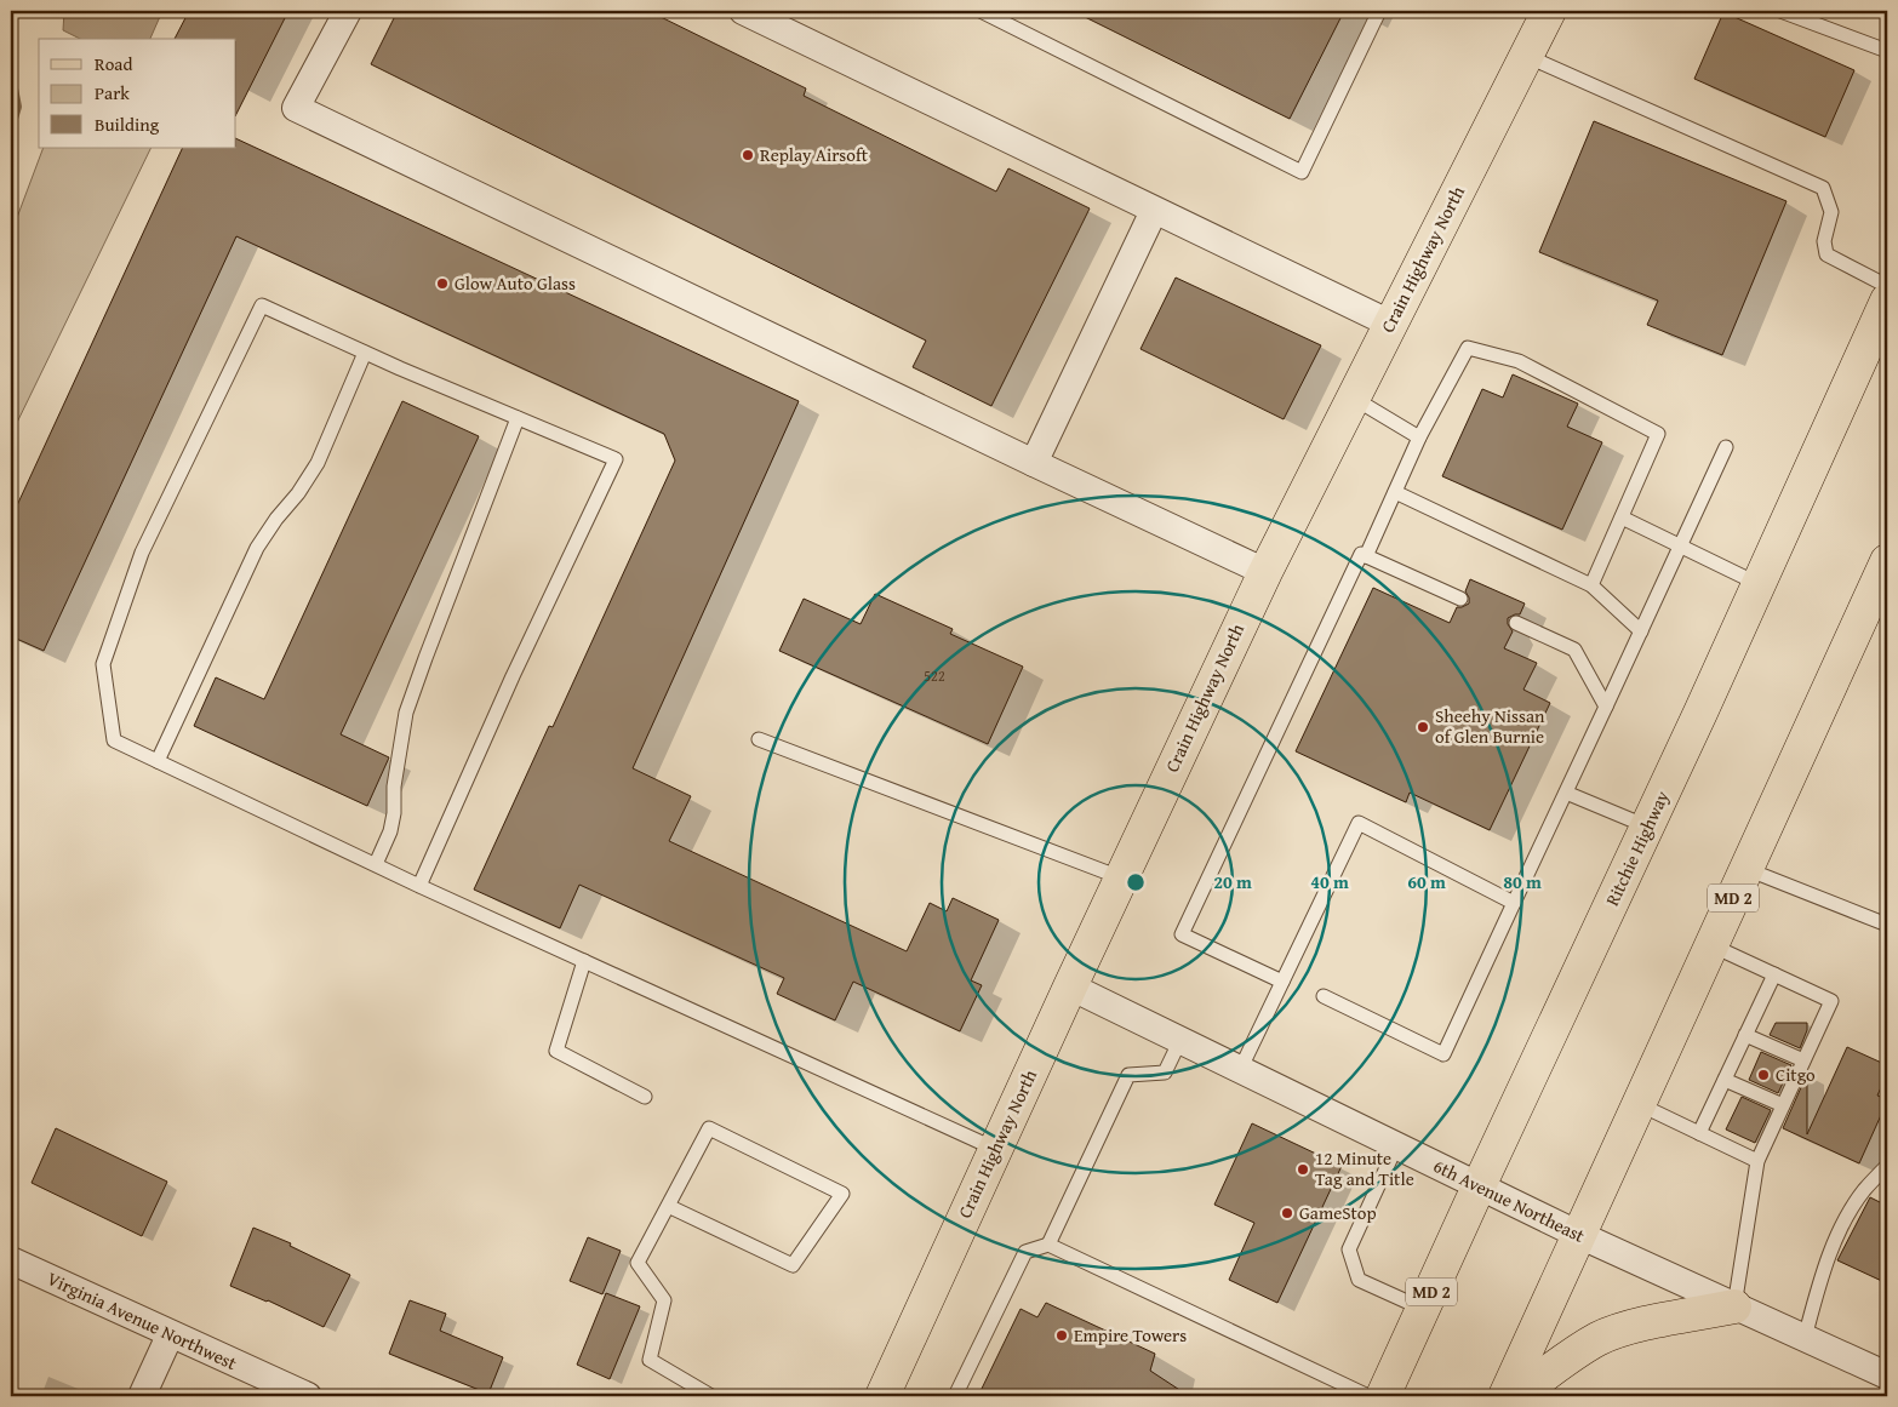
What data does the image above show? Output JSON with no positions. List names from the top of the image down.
{
  "streets": {
    "main road": ["Crain Highway North", "Ritchie Highway", "MD 2"],
    "street": ["6th Avenue Northeast", "Virginia Avenue Northwest"]
  },
  "crossings": [
    ["Crain Highway North", "6th Avenue Northeast"],
    ["Ritchie Highway", "6th Avenue Northeast"],
    ["MD 2", "6th Avenue Northeast"]
  ],
  "places": [
    "Replay Airsoft",
    "Glow Auto Glass",
    "Sheehy Nissan of Glen Burnie",
    "Citgo",
    "12 Minute Tag and Title",
    "GameStop",
    "Empire Towers"
  ],
  "house_numbers": ["522"],
  "legend": ["Road", "Park", "Building"],
  "rings": [
    "20 m",
    "40 m",
    "60 m",
    "80 m"
  ]
}
